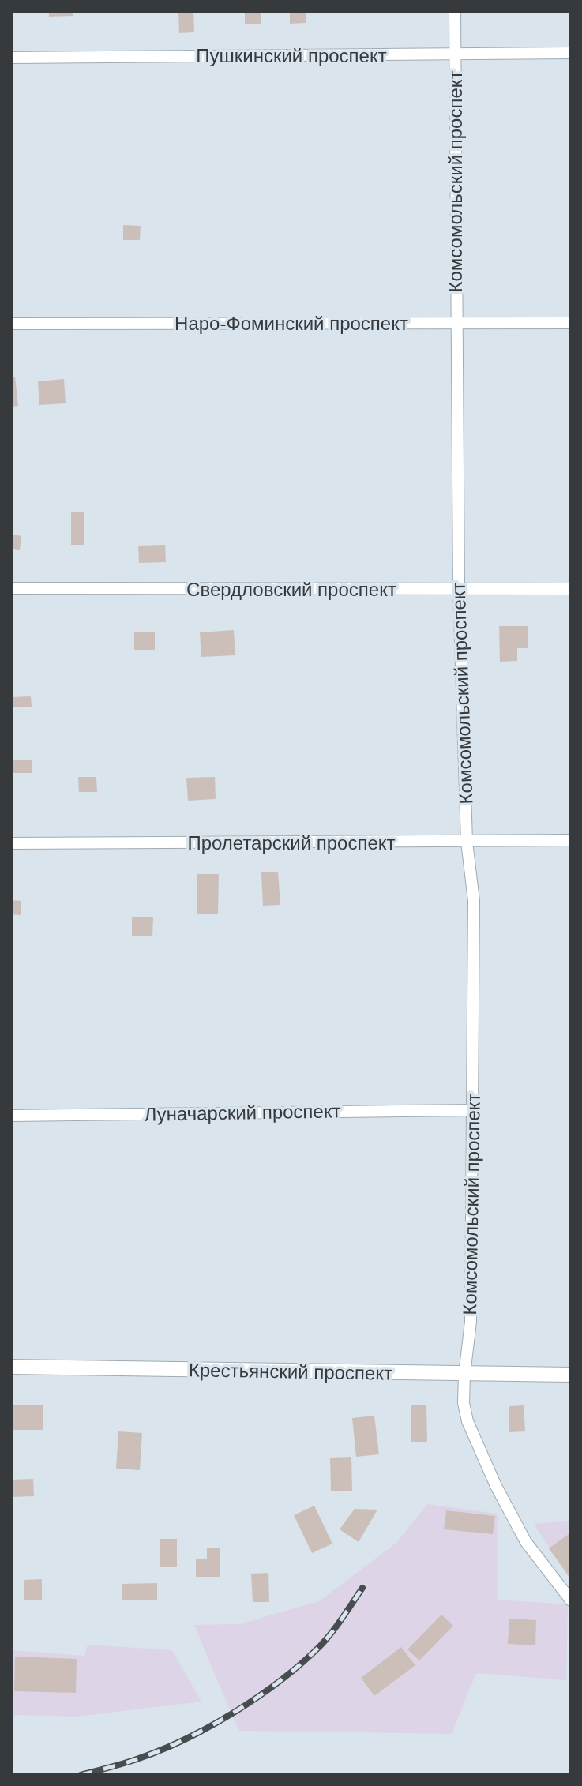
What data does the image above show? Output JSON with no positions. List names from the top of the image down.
{
  "streets": {
    "street": [
      "Пушкинский проспект",
      "Комсомольский проспект",
      "Наро-Фоминский проспект",
      "Свердловский проспект",
      "Пролетарский проспект",
      "Луначарский проспект",
      "Крестьянский проспект"
    ]
  },
  "crossings": [
    ["Пушкинский проспект", "Комсомольский проспект"],
    ["Комсомольский проспект", "Наро-Фоминский проспект"],
    ["Комсомольский проспект", "Свердловский проспект"],
    ["Комсомольский проспект", "Пролетарский проспект"],
    ["Комсомольский проспект", "Луначарский проспект"],
    ["Комсомольский проспект", "Крестьянский проспект"]
  ]
}
